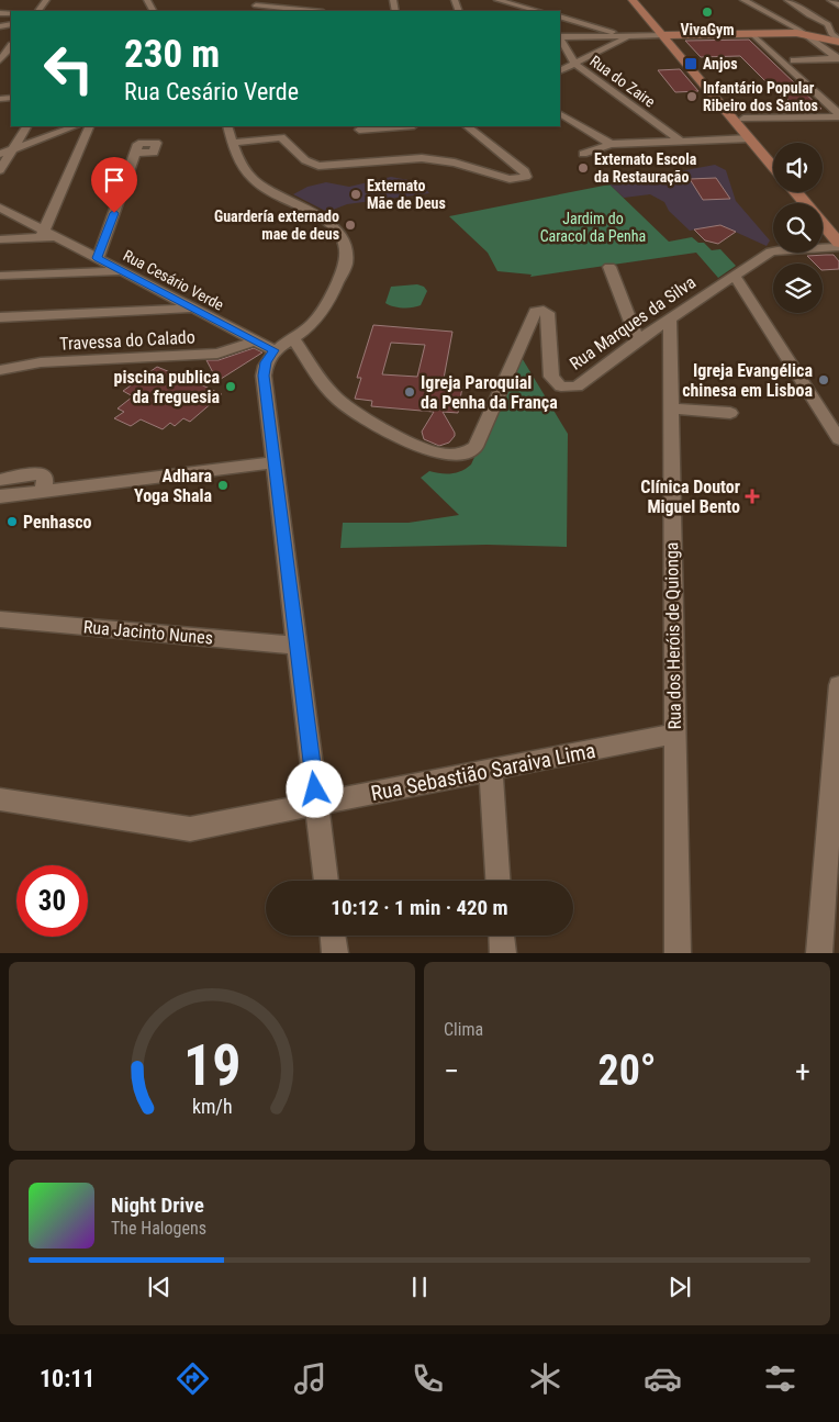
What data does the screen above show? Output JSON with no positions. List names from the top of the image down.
{
  "streets": {
    "street": [
      "Rua do Zaire",
      "Rua Cesário Verde",
      "Rua Marques da Silva",
      "Travessa do Calado",
      "Rua Jacinto Nunes",
      "Rua dos Heróis de Quionga",
      "Rua Sebastião Saraiva Lima"
    ]
  },
  "crossings": [
    ["Rua Cesário Verde", "Travessa do Calado"],
    ["Rua Marques da Silva", "Rua dos Heróis de Quionga"],
    ["Rua dos Heróis de Quionga", "Rua Sebastião Saraiva Lima"]
  ],
  "parks": ["Jardim do Caracol da Penha"],
  "places": {
    "other": [
      "VivaGym",
      "Infantário Popular Ribeiro dos Santos",
      "Externato Escola da Restauração",
      "Externato Mãe de Deus",
      "Guardería externado mae de deus",
      "Igreja Evangélica chinesa em Lisboa",
      "piscina publica da freguesia",
      "Igreja Paroquial da Penha da França",
      "Adhara Yoga Shala",
      "Penhasco"
    ],
    "transit": ["Anjos"],
    "health": ["Clínica Doutor Miguel Bento"]
  },
  "page": {
    "turn": ["230 m", "Rua Cesário Verde"],
    "limit": "30",
    "trip": "10:12 · 1 min · 420 m",
    "tile": "Clima",
    "heat": ["−", "20°", "+"],
    "song": ["Night Drive", "The Halogens"],
    "tabs": "10:11",
    "gauge": ["19", "km/h"]
  }
}
